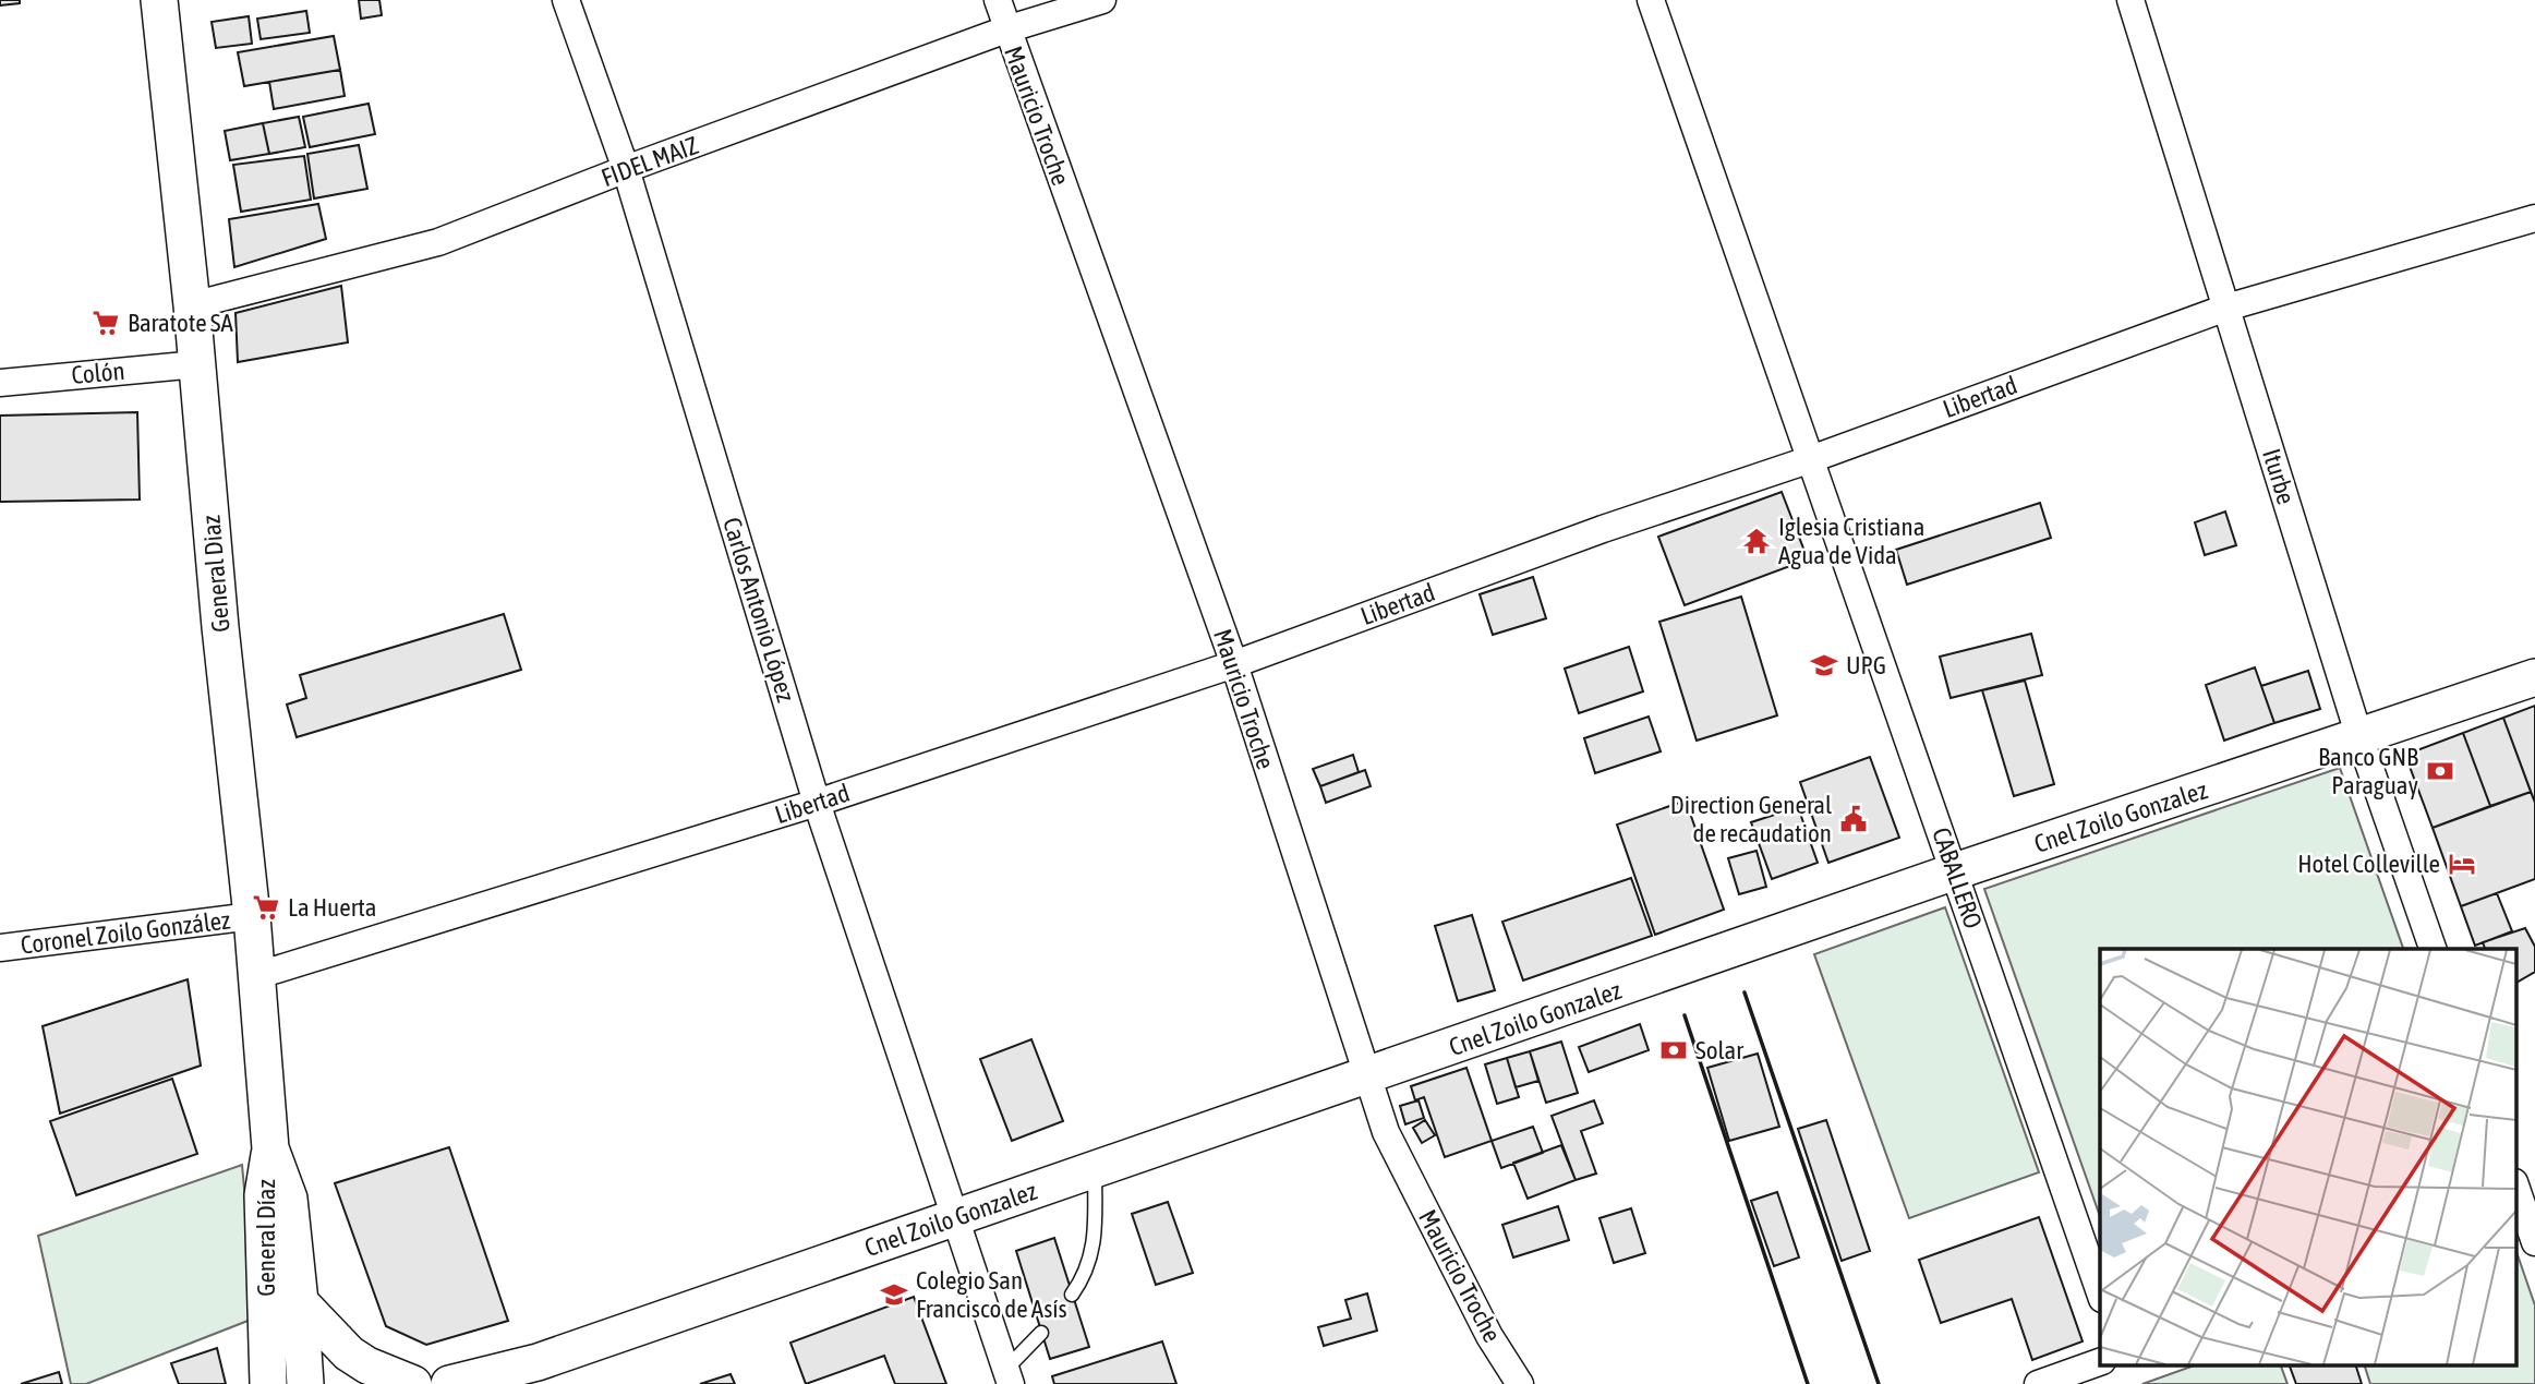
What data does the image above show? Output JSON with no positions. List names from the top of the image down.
{
  "streets": {
    "main road": ["General Diaz", "Cnel Zoilo Gonzalez", "General Díaz"],
    "street": [
      "Mauricio Troche",
      "FIDEL MAIZ",
      "Colón",
      "Libertad",
      "Iturbe",
      "Carlos Antonio López",
      "CABALLERO",
      "Coronel Zoilo González"
    ]
  },
  "crossings": [
    ["Mauricio Troche", "FIDEL MAIZ"],
    ["Mauricio Troche", "Libertad"],
    ["Mauricio Troche", "Cnel Zoilo Gonzalez"],
    ["FIDEL MAIZ", "General Diaz"],
    ["FIDEL MAIZ", "Carlos Antonio López"],
    ["Colón", "General Diaz"],
    ["Libertad", "Iturbe"],
    ["Libertad", "General Diaz"],
    ["Libertad", "Carlos Antonio López"],
    ["Libertad", "CABALLERO"],
    ["Iturbe", "Cnel Zoilo Gonzalez"],
    ["General Diaz", "Coronel Zoilo González"],
    ["General Diaz", "General Díaz"],
    ["Carlos Antonio López", "Cnel Zoilo Gonzalez"],
    ["Cnel Zoilo Gonzalez", "CABALLERO"]
  ],
  "places": {
    "supermarket": ["Baratote SA", "La Huerta"],
    "temple": ["Iglesia Cristiana Agua de Vida"],
    "school or university": ["UPG", "Colegio San Francisco de Asís"],
    "bank": ["Banco GNB Paraguay", "Solar"],
    "public building": ["Direction General de recaudation"],
    "hotel": ["Hotel Colleville"]
  }
}
